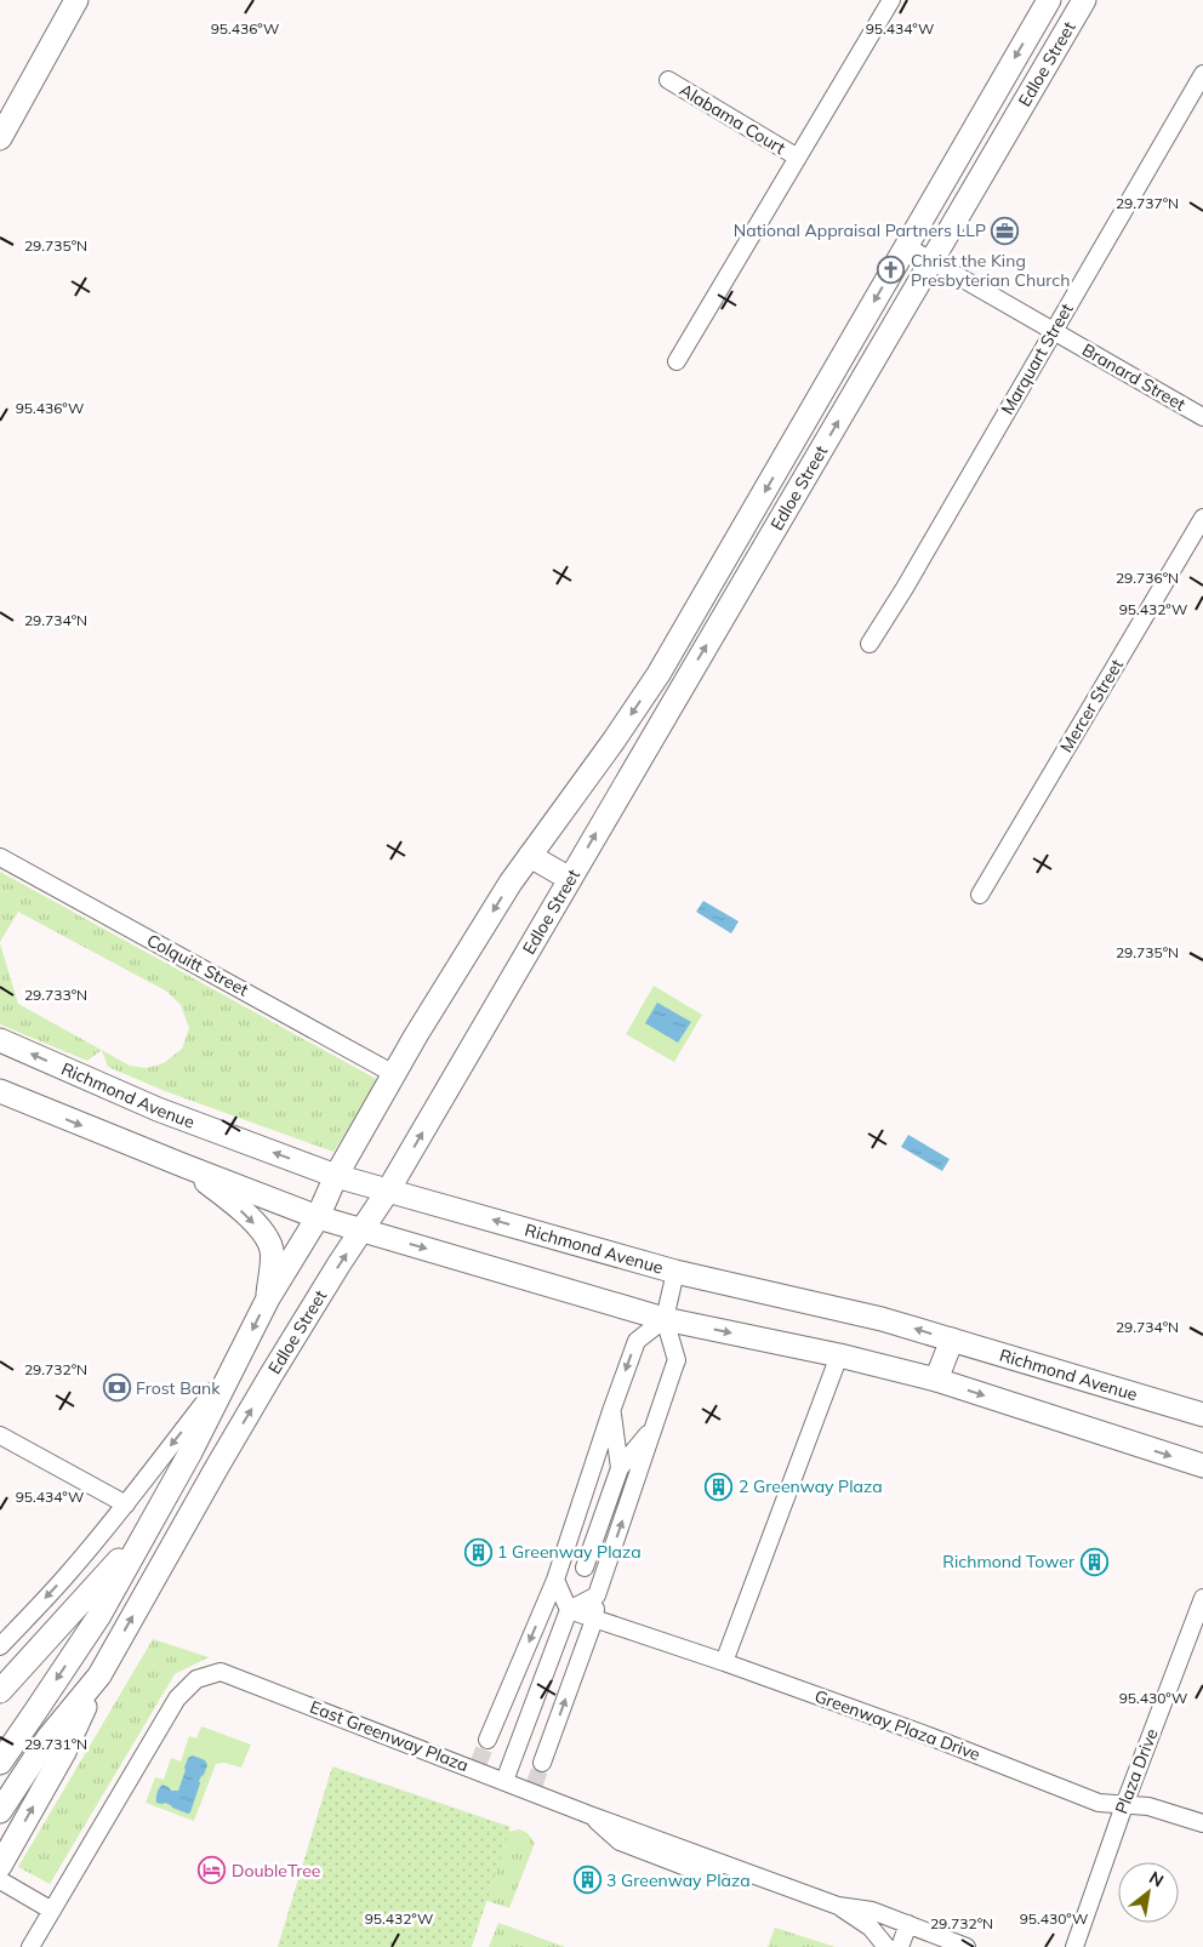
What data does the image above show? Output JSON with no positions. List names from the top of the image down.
{
  "streets": {
    "main road": ["Edloe Street", "Richmond Avenue"],
    "street": [
      "Alabama Court",
      "Marquart Street",
      "Branard Street",
      "Mercer Street",
      "Colquitt Street",
      "Greenway Plaza Drive",
      "East Greenway Plaza",
      "Plaza Drive"
    ]
  },
  "crossings": [
    ["Edloe Street", "Branard Street"],
    ["Edloe Street", "Colquitt Street"],
    ["Edloe Street", "Richmond Avenue"],
    ["Marquart Street", "Branard Street"],
    ["Greenway Plaza Drive", "Plaza Drive"]
  ],
  "places": {
    "office": ["National Appraisal Partners LLP"],
    "church": ["Christ the King Presbyterian Church"],
    "bank": ["Frost Bank"],
    "building": [
      "2 Greenway Plaza",
      "1 Greenway Plaza",
      "Richmond Tower",
      "3 Greenway Plaza"
    ],
    "hotel": ["DoubleTree"]
  },
  "north": "top right",
  "coordinates": [
    "95.436°W",
    "95.434°W",
    "29.737°N",
    "29.735°N",
    "29.736°N",
    "95.432°W",
    "29.734°N",
    "29.733°N",
    "29.732°N",
    "95.430°W",
    "29.731°N"
  ]
}
